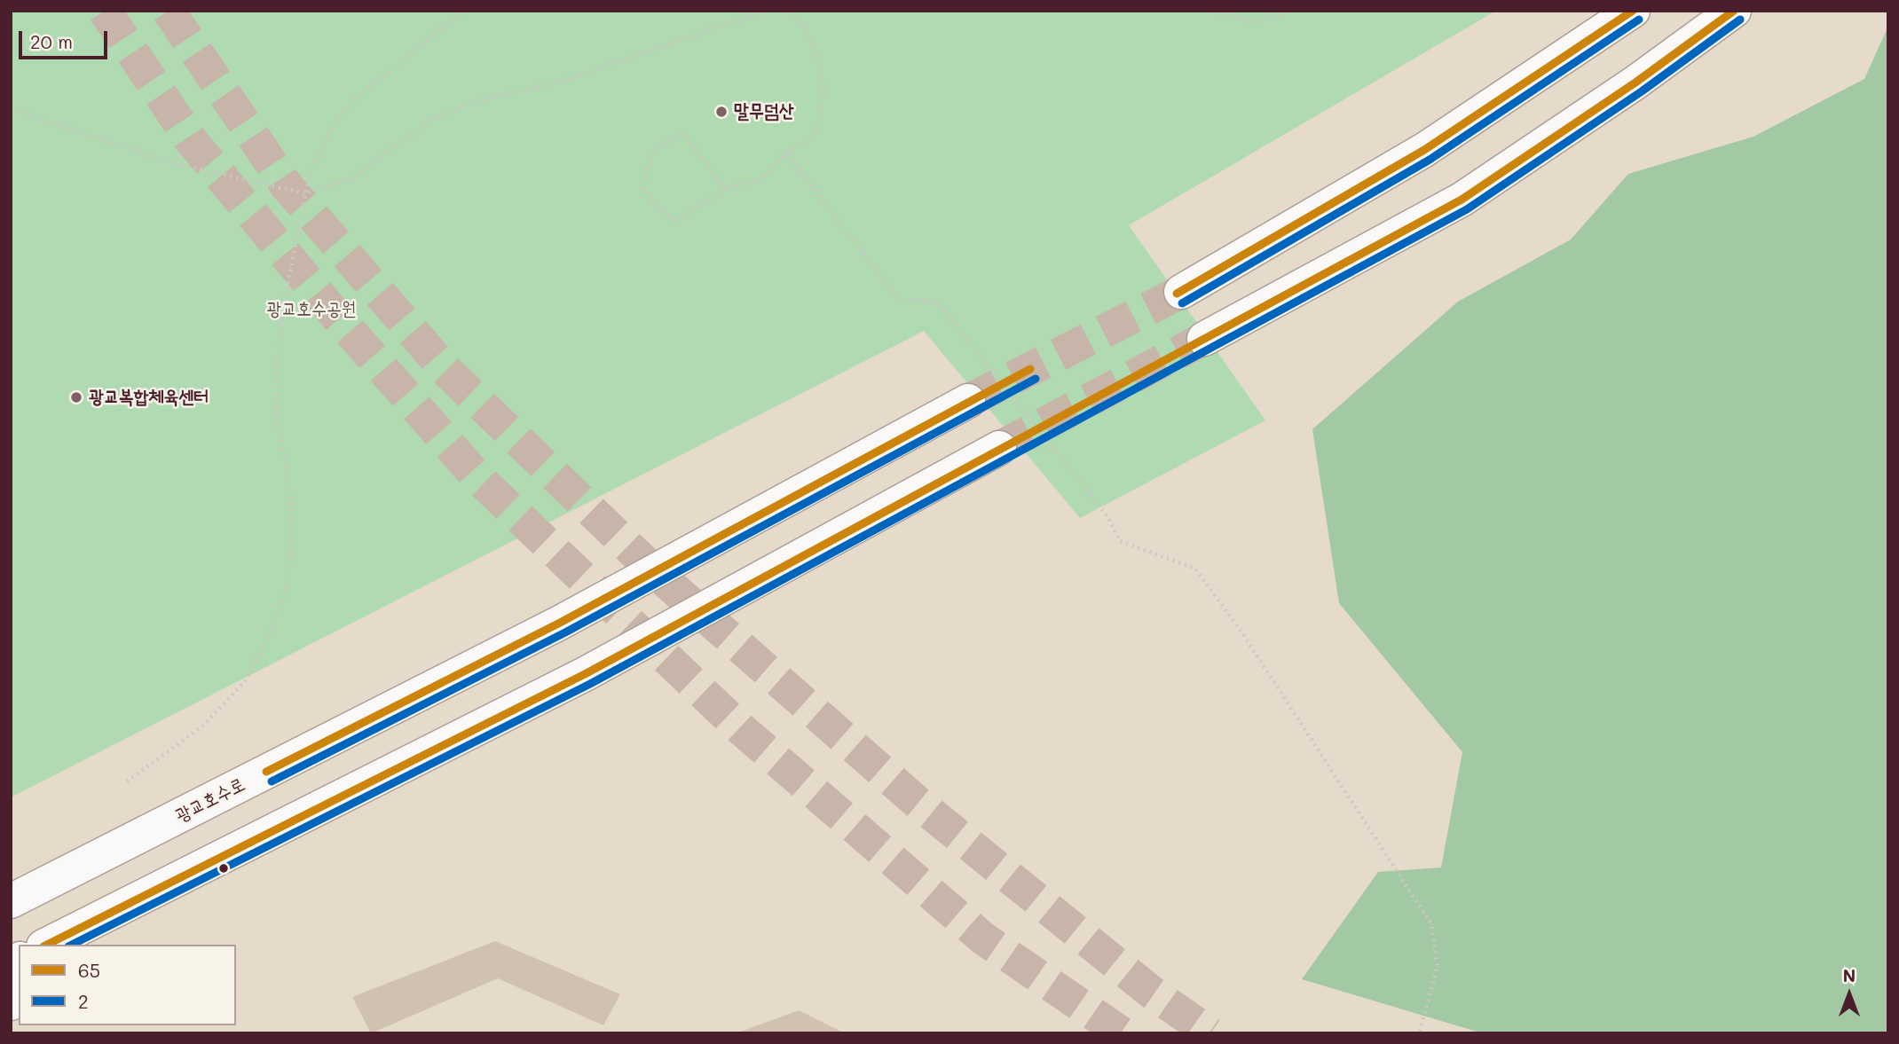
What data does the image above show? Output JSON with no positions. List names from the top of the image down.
{
  "streets": {
    "main road": ["광교호수로"]
  },
  "parks": ["광교호수공원"],
  "places": ["말무덤산", "광교복합체육센터"],
  "lines": ["transit line 65", "transit line 2"],
  "legend": ["65", "2"],
  "scale_bar": "20 m",
  "north": "top"
}
